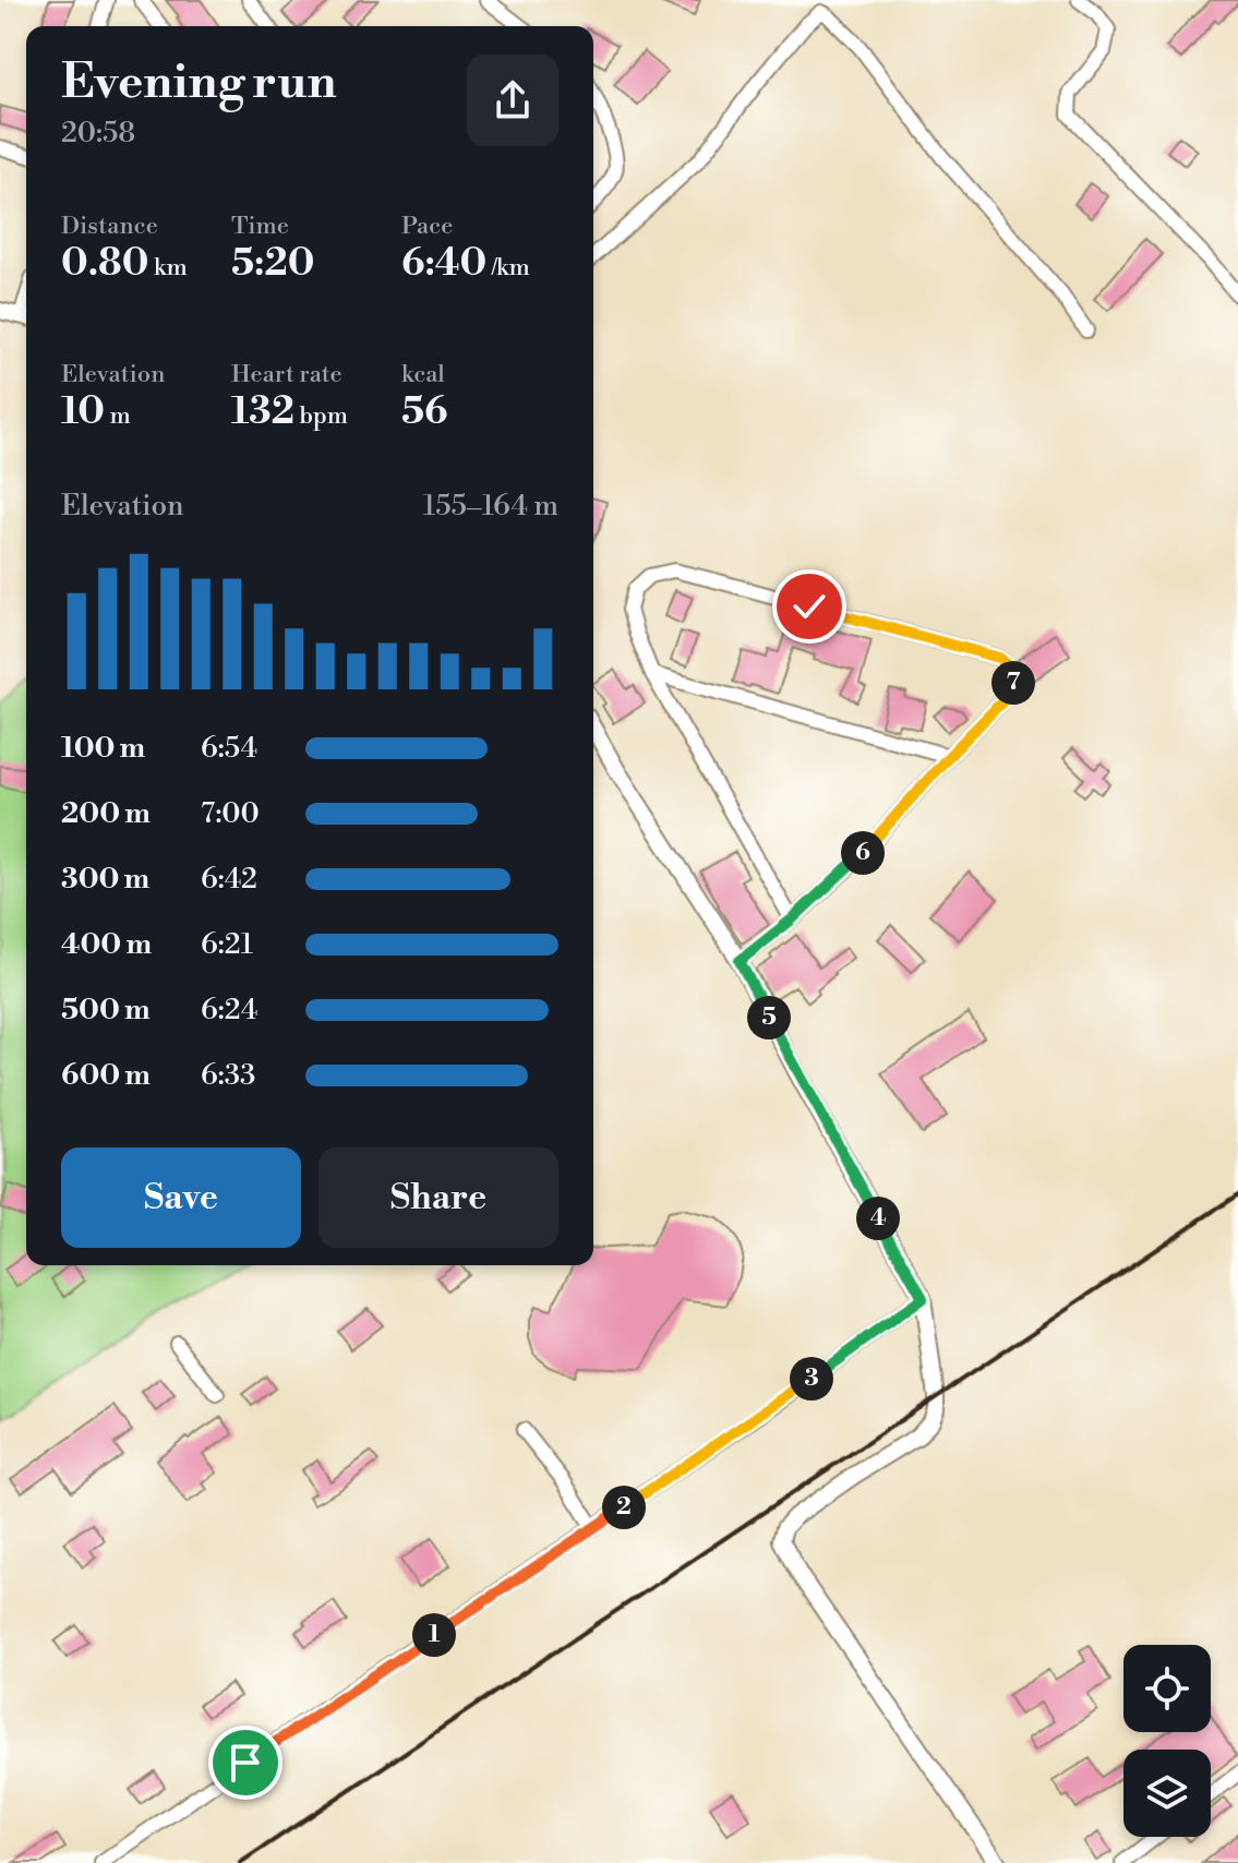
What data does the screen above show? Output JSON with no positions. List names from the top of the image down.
{
  "page": {
    "heading": ["Evening run", "20:58"],
    "stats": [
      ["Distance", "0.80 km"],
      ["Time", "5:20"],
      ["Pace", "6:40 /km"],
      ["Elevation", "10 m"],
      ["Heart rate", "132 bpm"],
      ["kcal", "56"]
    ],
    "chart": ["Elevation", "155–164 m"],
    "pins": [
      "7",
      "6",
      "5",
      "4",
      "3",
      "2",
      "1"
    ],
    "list": [
      {
        "name": "100 m",
        "note": "6:54"
      },
      {
        "name": "200 m",
        "note": "7:00"
      },
      {
        "name": "300 m",
        "note": "6:42"
      },
      {
        "name": "400 m",
        "note": "6:21"
      },
      {
        "name": "500 m",
        "note": "6:24"
      },
      {
        "name": "600 m",
        "note": "6:33"
      }
    ],
    "buttons": ["Save", "Share"]
  }
}
